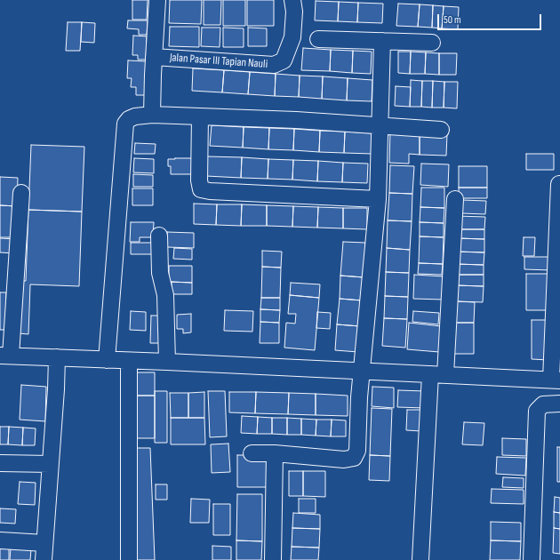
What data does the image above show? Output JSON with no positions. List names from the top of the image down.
{
  "streets": {
    "street": ["Jalan Pasar III Tapian Nauli"]
  },
  "scale_bar": "50 m"
}
